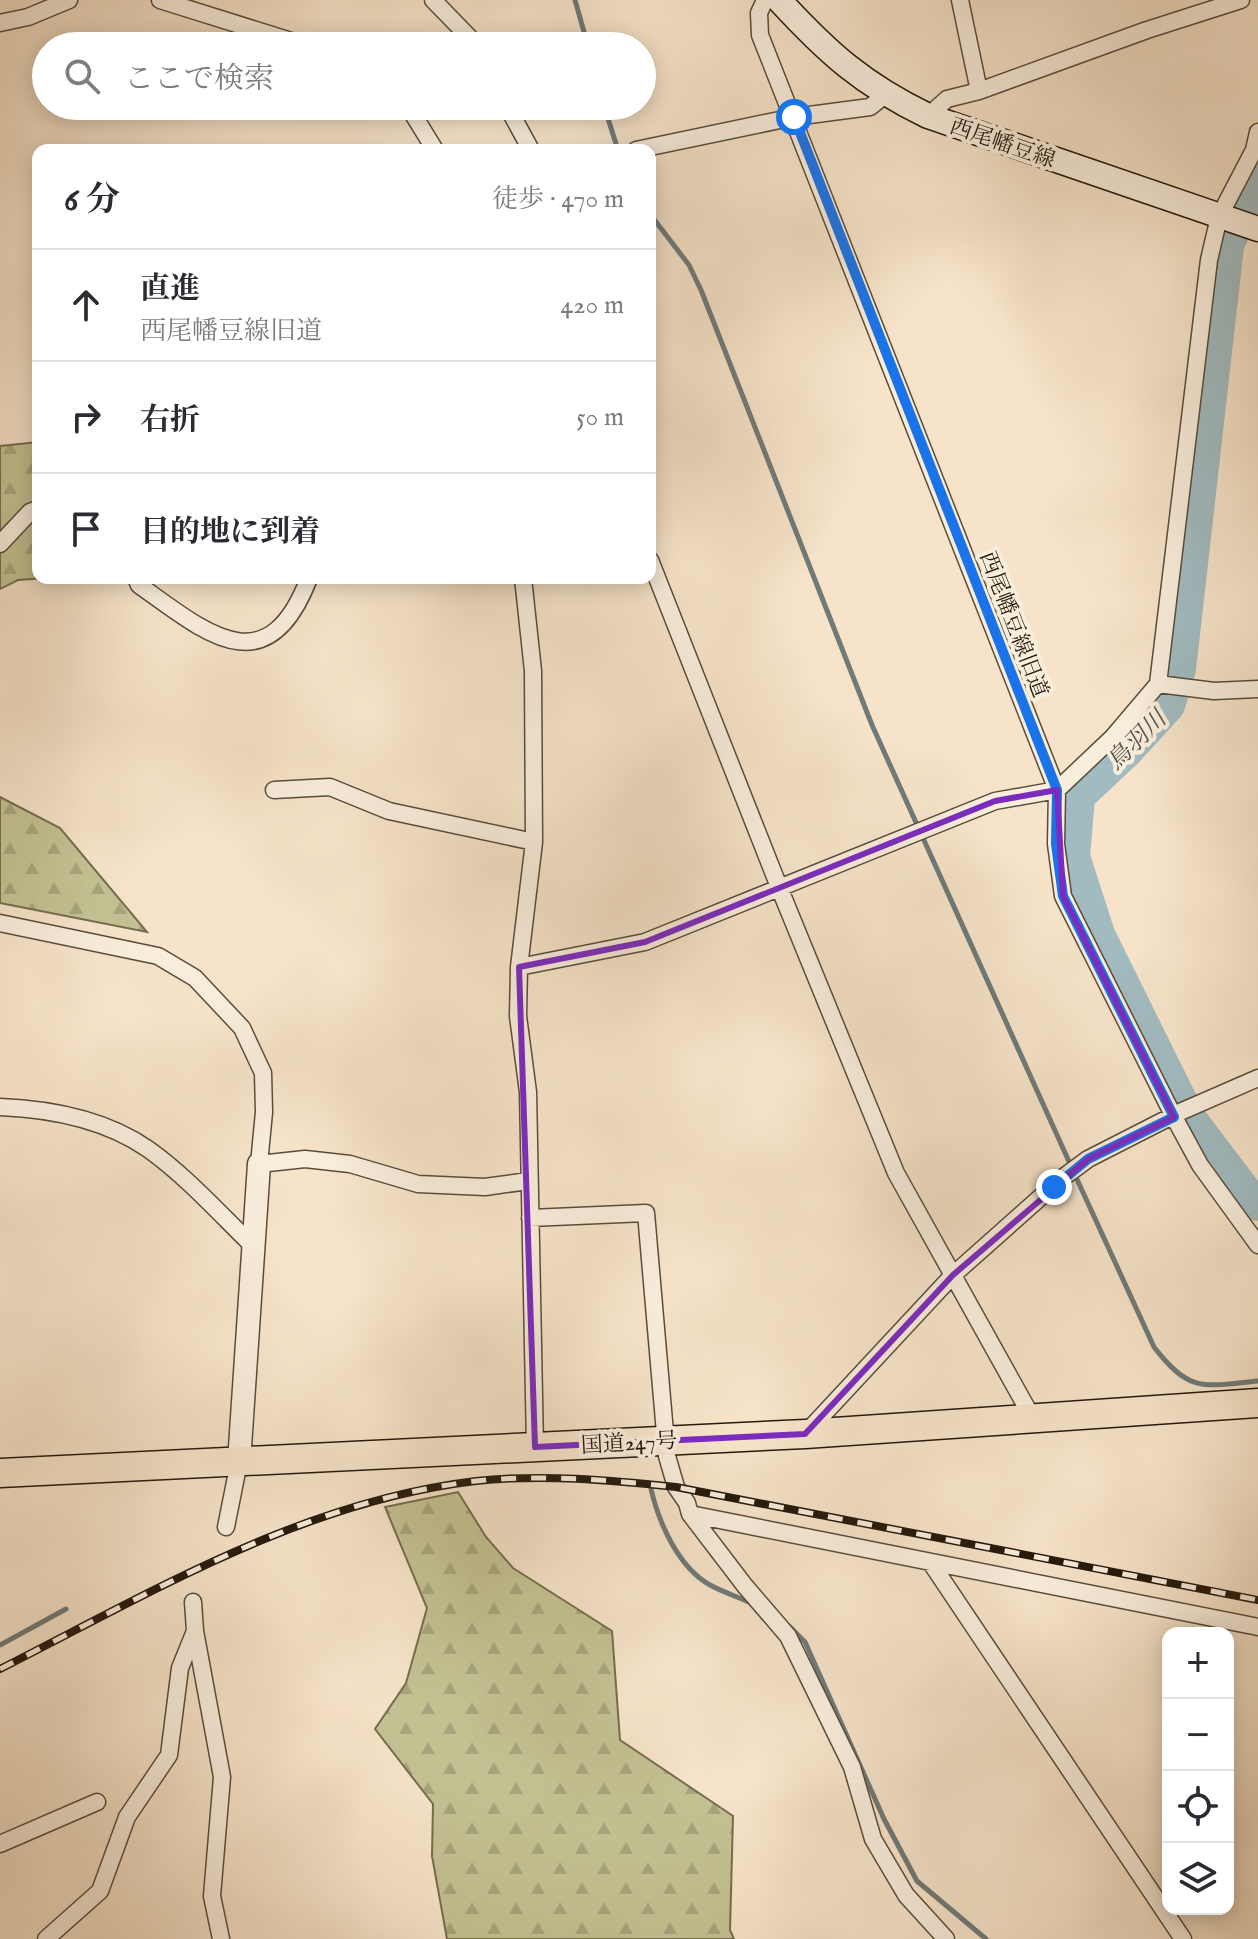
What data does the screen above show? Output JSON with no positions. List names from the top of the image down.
{
  "streets": {
    "highway": ["国道247号"],
    "main road": ["西尾幡豆線"],
    "street": ["西尾幡豆線旧道"]
  },
  "water": ["鳥羽川"],
  "page": {
    "search": "ここで検索",
    "heading": ["6 分", "徒歩 · 470 m"],
    "list": [
      ["直進", "西尾幡豆線旧道", "420 m"],
      ["右折", "50 m"],
      "目的地に到着"
    ],
    "map_buttons": ["+", "−"]
  }
}
